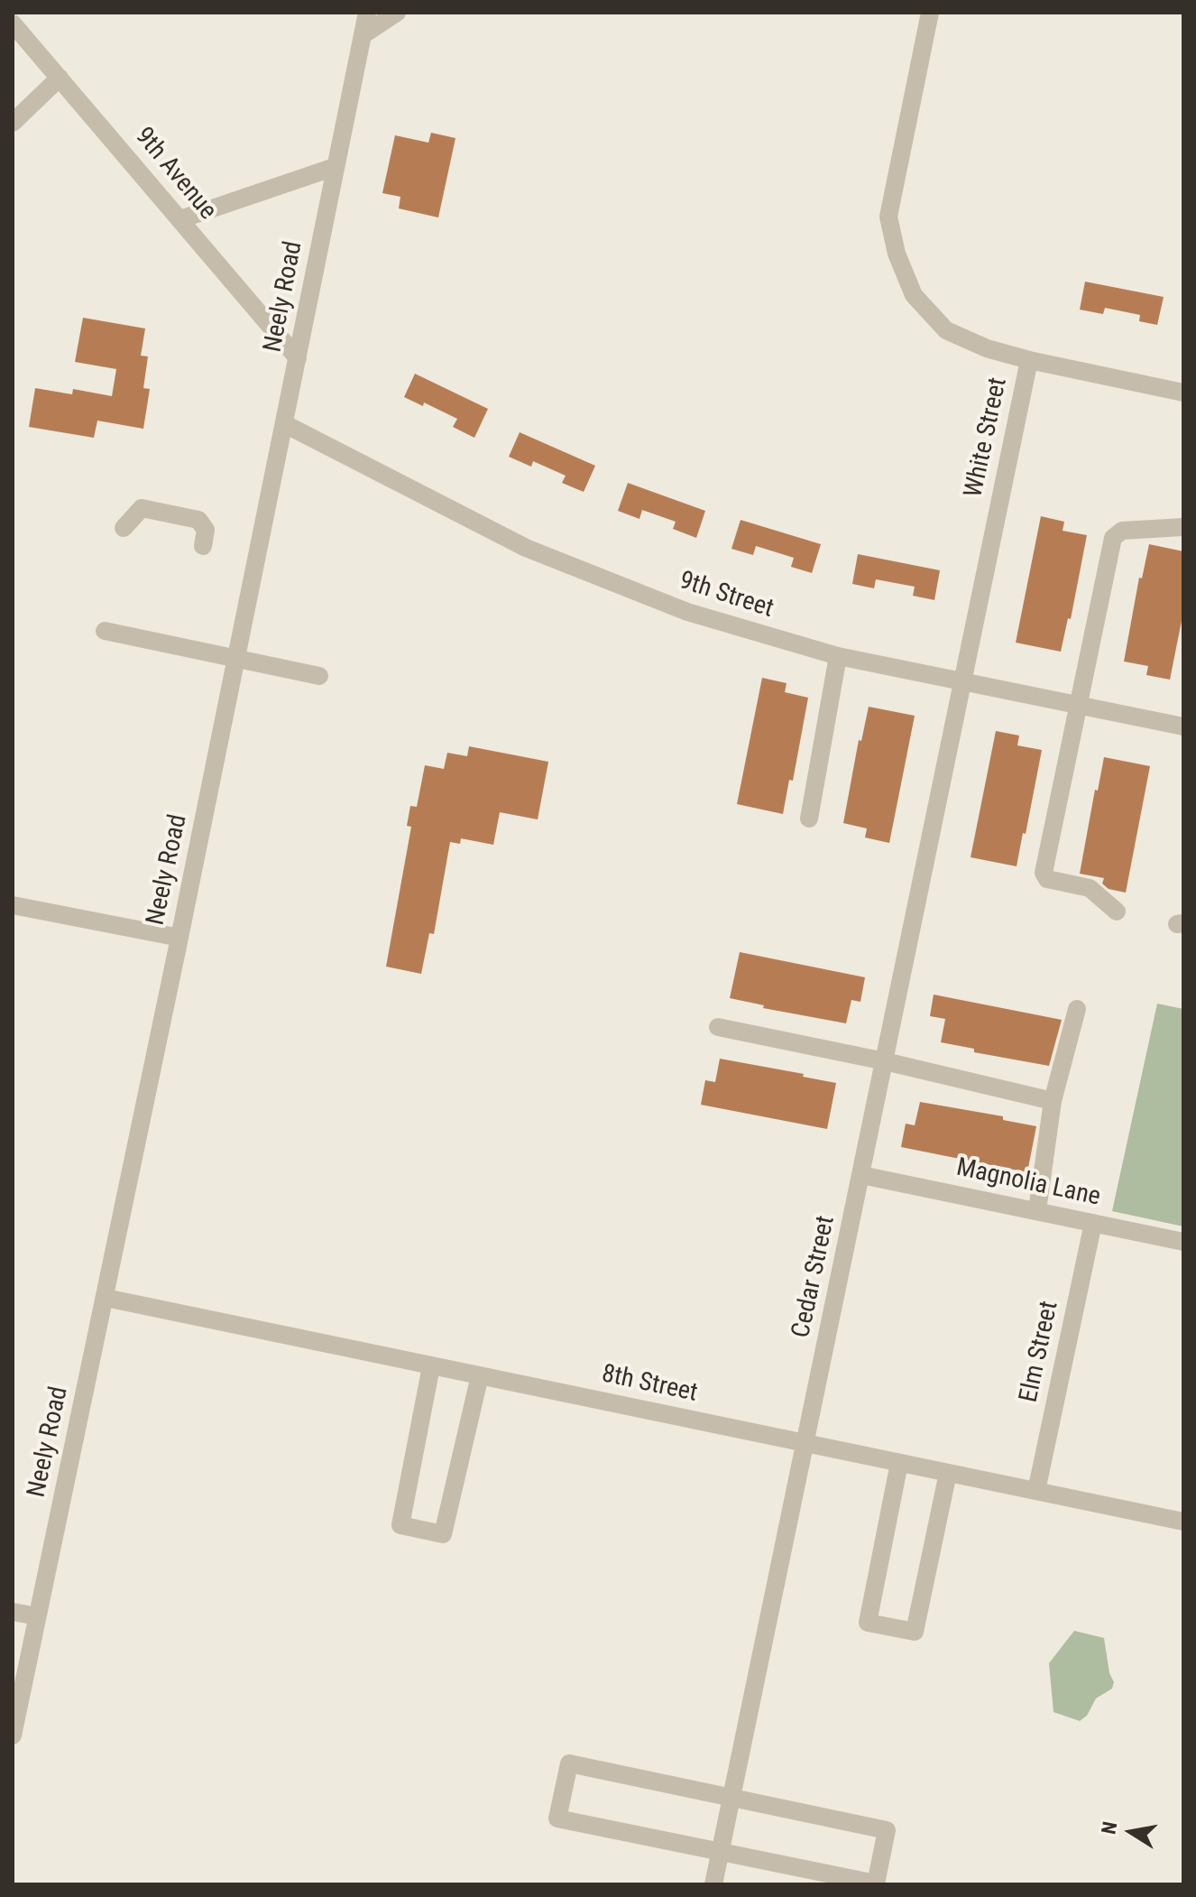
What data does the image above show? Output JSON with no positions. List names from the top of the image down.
{
  "streets": {
    "street": [
      "9th Avenue",
      "Neely Road",
      "White Street",
      "9th Street",
      "Magnolia Lane",
      "Cedar Street",
      "Elm Street",
      "8th Street"
    ]
  },
  "crossings": [
    ["9th Avenue", "Neely Road"],
    ["Neely Road", "9th Street"],
    ["Neely Road", "8th Street"],
    ["White Street", "9th Street"],
    ["White Street", "Cedar Street"],
    ["9th Street", "Cedar Street"],
    ["Magnolia Lane", "Cedar Street"],
    ["Magnolia Lane", "Elm Street"],
    ["Cedar Street", "8th Street"],
    ["Elm Street", "8th Street"]
  ],
  "north": "left"
}
